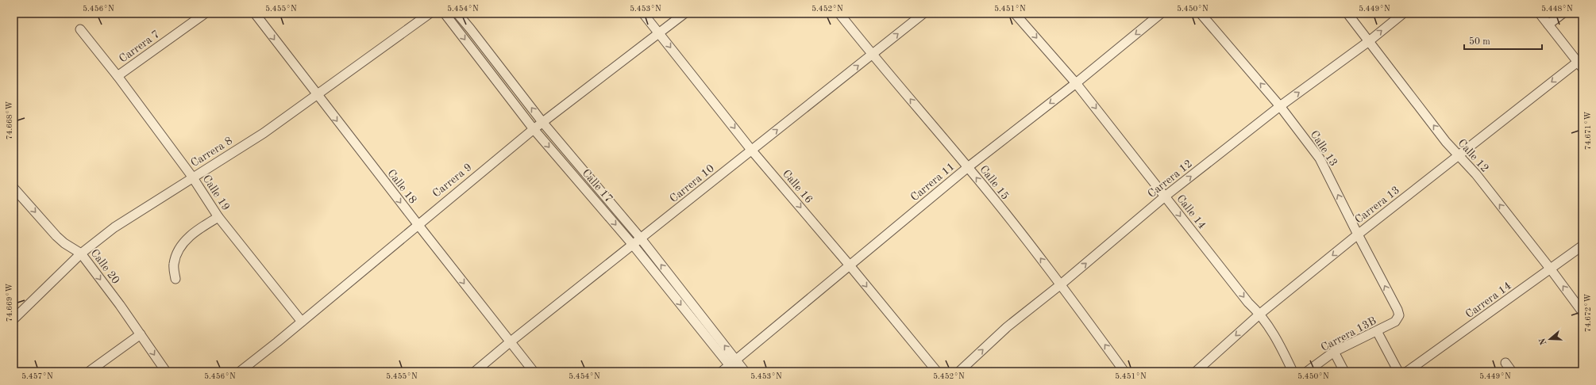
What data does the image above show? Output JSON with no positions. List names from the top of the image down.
{
  "streets": {
    "street": [
      "Carrera 7",
      "Calle 13",
      "Carrera 8",
      "Calle 12",
      "Carrera 12",
      "Carrera 9",
      "Carrera 11",
      "Calle 15",
      "Carrera 10",
      "Calle 17",
      "Calle 18",
      "Calle 16",
      "Calle 19",
      "Carrera 13",
      "Calle 14",
      "Calle 20",
      "Carrera 14",
      "Carrera 13B"
    ]
  },
  "crossings": [
    ["Carrera 7", "Calle 19"],
    ["Calle 13", "Carrera 12"],
    ["Calle 13", "Carrera 13"],
    ["Calle 13", "Carrera 13B"],
    ["Carrera 8", "Calle 18"],
    ["Carrera 8", "Calle 19"],
    ["Carrera 8", "Calle 20"],
    ["Calle 12", "Carrera 12"],
    ["Calle 12", "Carrera 13"],
    ["Calle 12", "Carrera 14"],
    ["Carrera 12", "Calle 15"],
    ["Carrera 12", "Calle 14"],
    ["Carrera 9", "Calle 17"],
    ["Carrera 9", "Calle 18"],
    ["Carrera 9", "Calle 16"],
    ["Carrera 9", "Calle 19"],
    ["Carrera 11", "Calle 15"],
    ["Carrera 11", "Calle 17"],
    ["Carrera 11", "Calle 16"],
    ["Carrera 11", "Calle 14"],
    ["Calle 15", "Carrera 10"],
    ["Carrera 10", "Calle 17"],
    ["Carrera 10", "Calle 18"],
    ["Carrera 10", "Calle 16"],
    ["Carrera 13", "Calle 14"]
  ],
  "one_way": [
    "Calle 13",
    "Calle 12",
    "Carrera 12",
    "Carrera 11",
    "Calle 15",
    "Carrera 10",
    "Calle 18",
    "Calle 16",
    "Carrera 13",
    "Calle 14",
    "Calle 20"
  ],
  "scale_bar": "50 m",
  "north": "left",
  "coordinates": [
    "5.456°N",
    "5.455°N",
    "5.454°N",
    "5.453°N",
    "5.452°N",
    "5.451°N",
    "5.450°N",
    "5.449°N",
    "5.448°N",
    "74.668°W",
    "74.671°W",
    "74.669°W",
    "74.672°W",
    "5.457°N"
  ]
}
